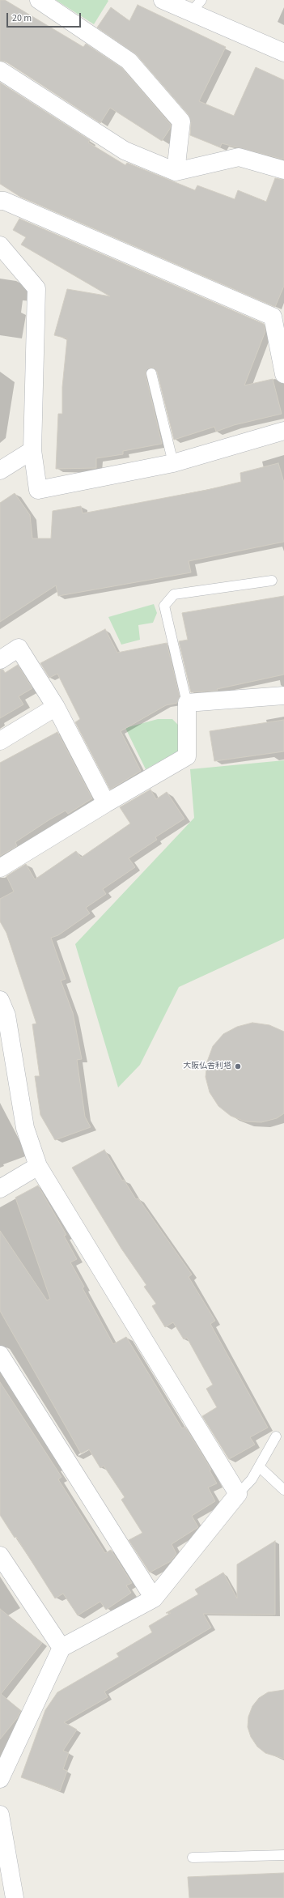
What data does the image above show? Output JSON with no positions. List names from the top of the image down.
{
  "places": ["大阪仏舎利塔"],
  "scale_bar": "20 m"
}
